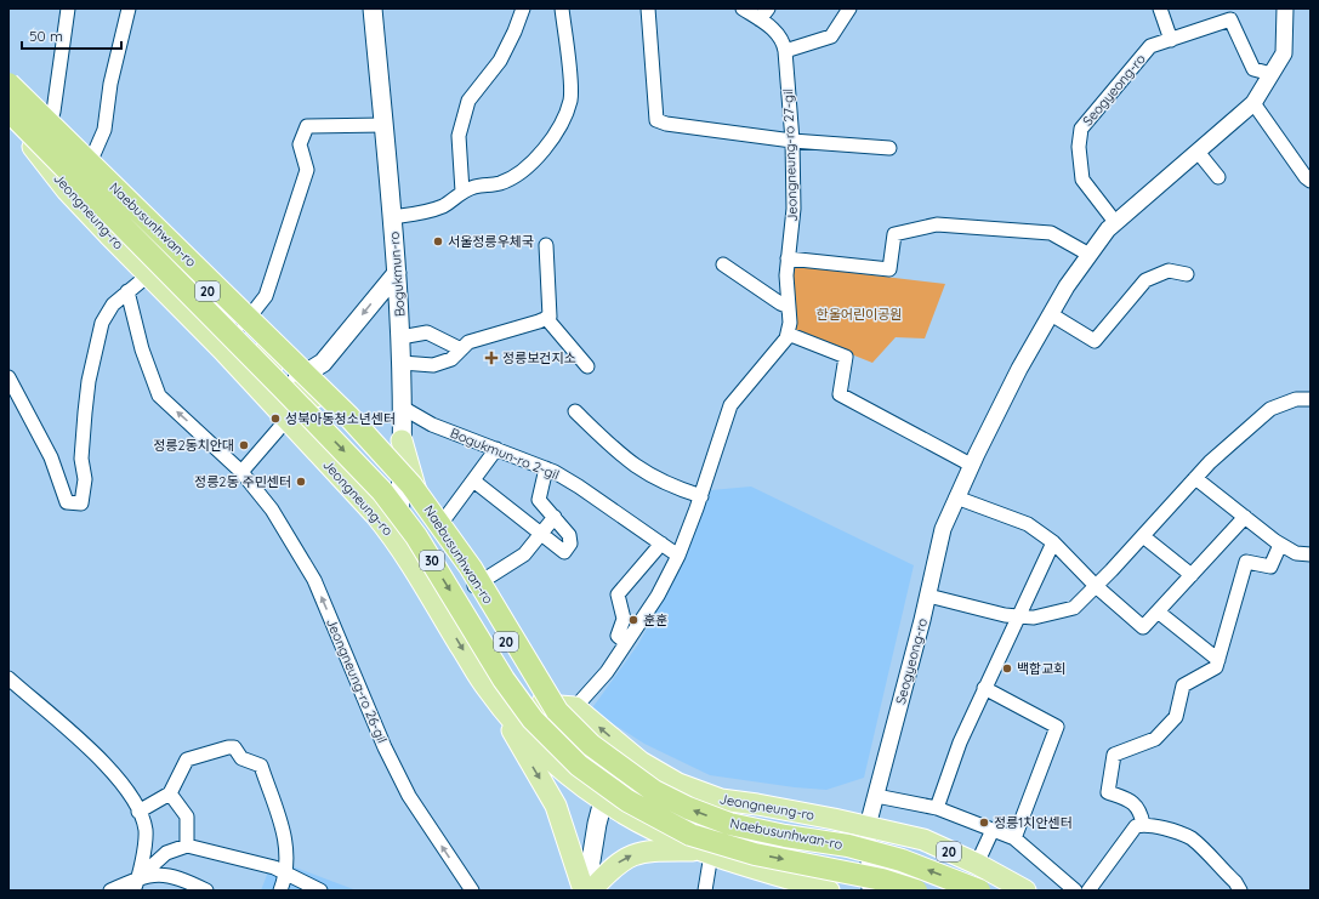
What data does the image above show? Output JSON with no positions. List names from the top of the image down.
{
  "streets": {
    "highway": ["Naebusunhwan-ro", "30"],
    "main road": ["Jeongneung-ro", "Bogukmun-ro", "20"],
    "street": [
      "Seogyeong-ro",
      "Jeongneung-ro 27-gil",
      "Bogukmun-ro 2-gil",
      "Jeongneung-ro 26-gil"
    ]
  },
  "crossings": [
    ["Seogyeong-ro", "Jeongneung-ro"],
    ["Jeongneung-ro", "Bogukmun-ro"],
    ["Bogukmun-ro", "Bogukmun-ro 2-gil"]
  ],
  "one_way": ["Jeongneung-ro 26-gil"],
  "parks": ["한울어린이공원"],
  "places": {
    "other": [
      "서울정릉우체국",
      "성북아동청소년센터",
      "정릉2동치안대",
      "정릉2동 주민센터",
      "훈훈",
      "백합교회",
      "정릉1치안센터"
    ],
    "health": ["정릉보건지소"]
  },
  "scale_bar": "50 m"
}
